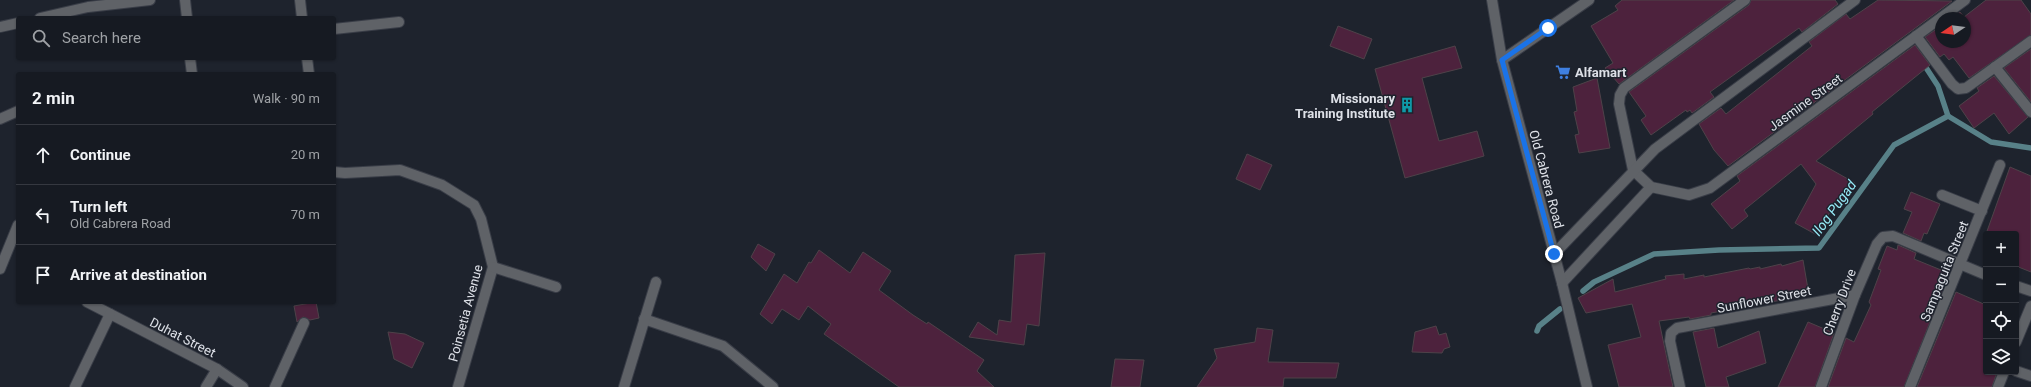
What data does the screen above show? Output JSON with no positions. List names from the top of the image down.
{
  "streets": {
    "street": [
      "Jasmine Street",
      "Old Cabrera Road",
      "Sampaguita Street",
      "Sunflower Street",
      "Cherry Drive",
      "Poinsetia Avenue",
      "Duhat Street"
    ]
  },
  "crossings": [
    ["Sampaguita Street", "Cherry Drive"],
    ["Sunflower Street", "Cherry Drive"]
  ],
  "water": ["Ilog Pugad"],
  "places": {
    "supermarket": ["Alfamart"],
    "building": ["Missionary Training Institute"]
  },
  "north": "left",
  "page": {
    "search": "Search here",
    "heading": ["2 min", "Walk · 90 m"],
    "list": [
      ["Continue", "20 m"],
      ["Turn left", "Old Cabrera Road", "70 m"],
      "Arrive at destination"
    ],
    "map_buttons": ["+", "−"]
  }
}
